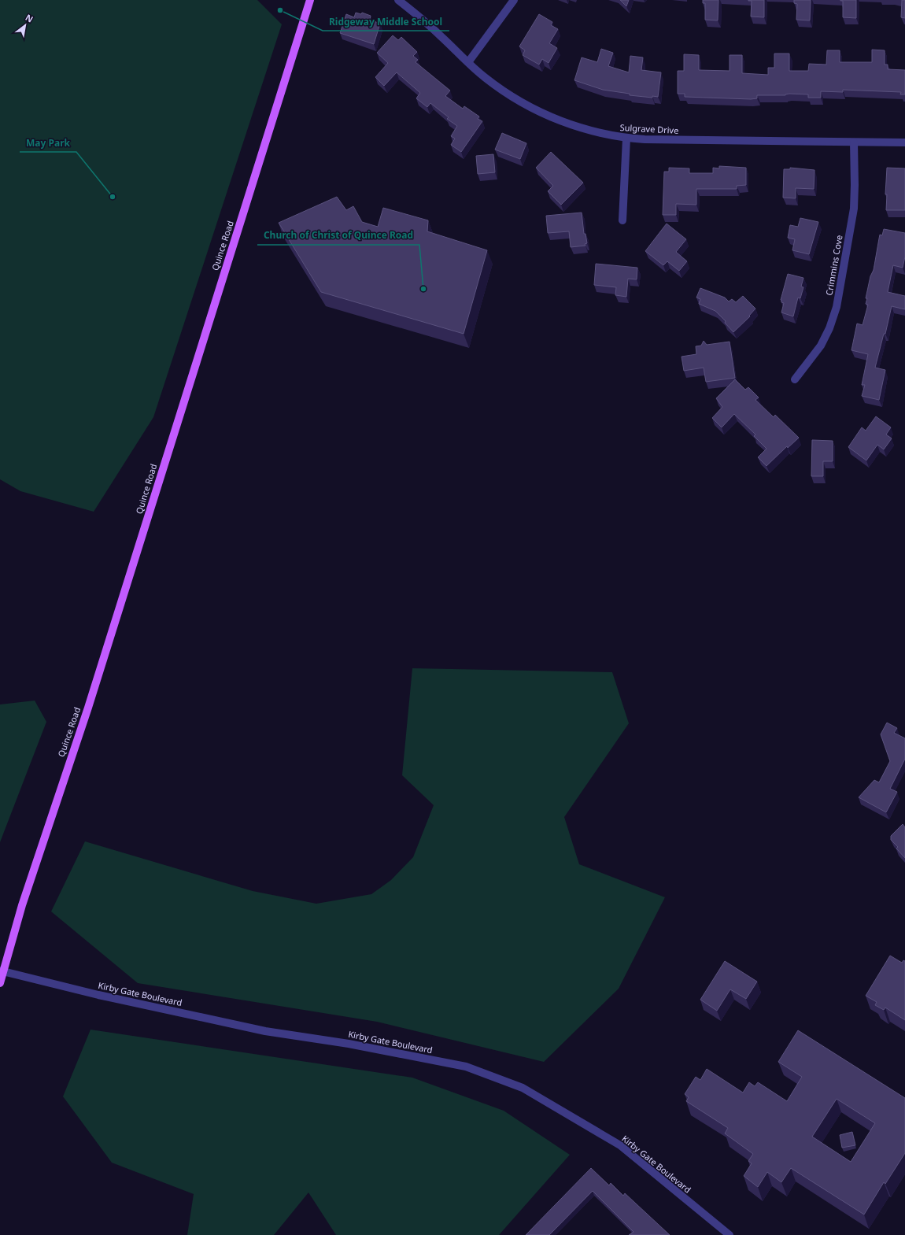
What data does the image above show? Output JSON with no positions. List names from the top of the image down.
{
  "streets": {
    "main road": ["Quince Road"],
    "street": ["Sulgrave Drive", "Crimmins Cove", "Kirby Gate Boulevard"]
  },
  "crossings": [
    ["Sulgrave Drive", "Crimmins Cove"],
    ["Quince Road", "Kirby Gate Boulevard"]
  ],
  "places": ["Ridgeway Middle School", "May Park", "Church of Christ of Quince Road"],
  "north": "top right"
}
